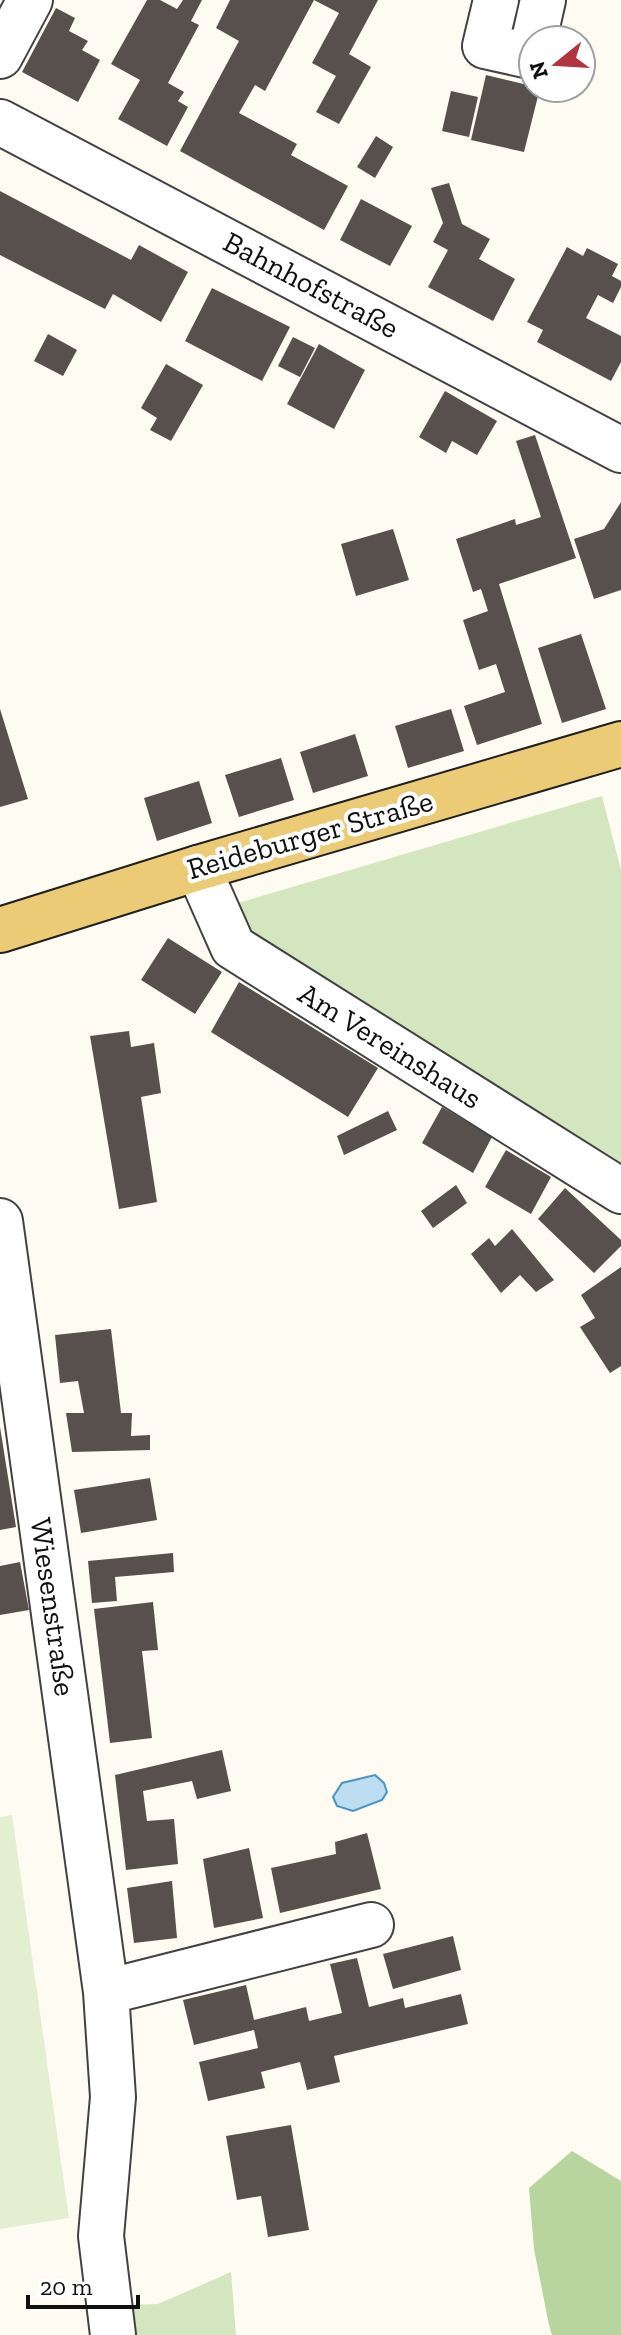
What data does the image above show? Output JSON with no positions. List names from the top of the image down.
{
  "streets": {
    "main road": ["Reideburger Straße"],
    "street": ["Bahnhofstraße", "Am Vereinshaus", "Wiesenstraße"]
  },
  "crossings": [
    ["Reideburger Straße", "Am Vereinshaus"]
  ],
  "scale_bar": "20 m",
  "north": "left"
}
